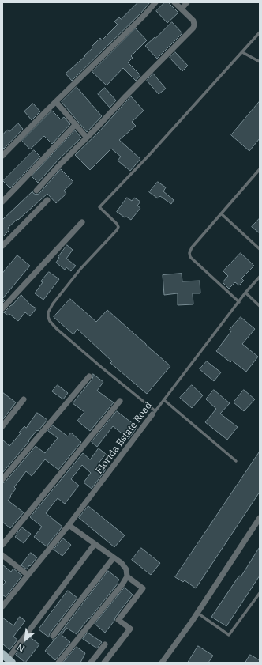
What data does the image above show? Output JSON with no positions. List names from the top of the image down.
{
  "streets": {
    "street": ["Florida Estate Road"]
  },
  "north": "bottom left"
}
